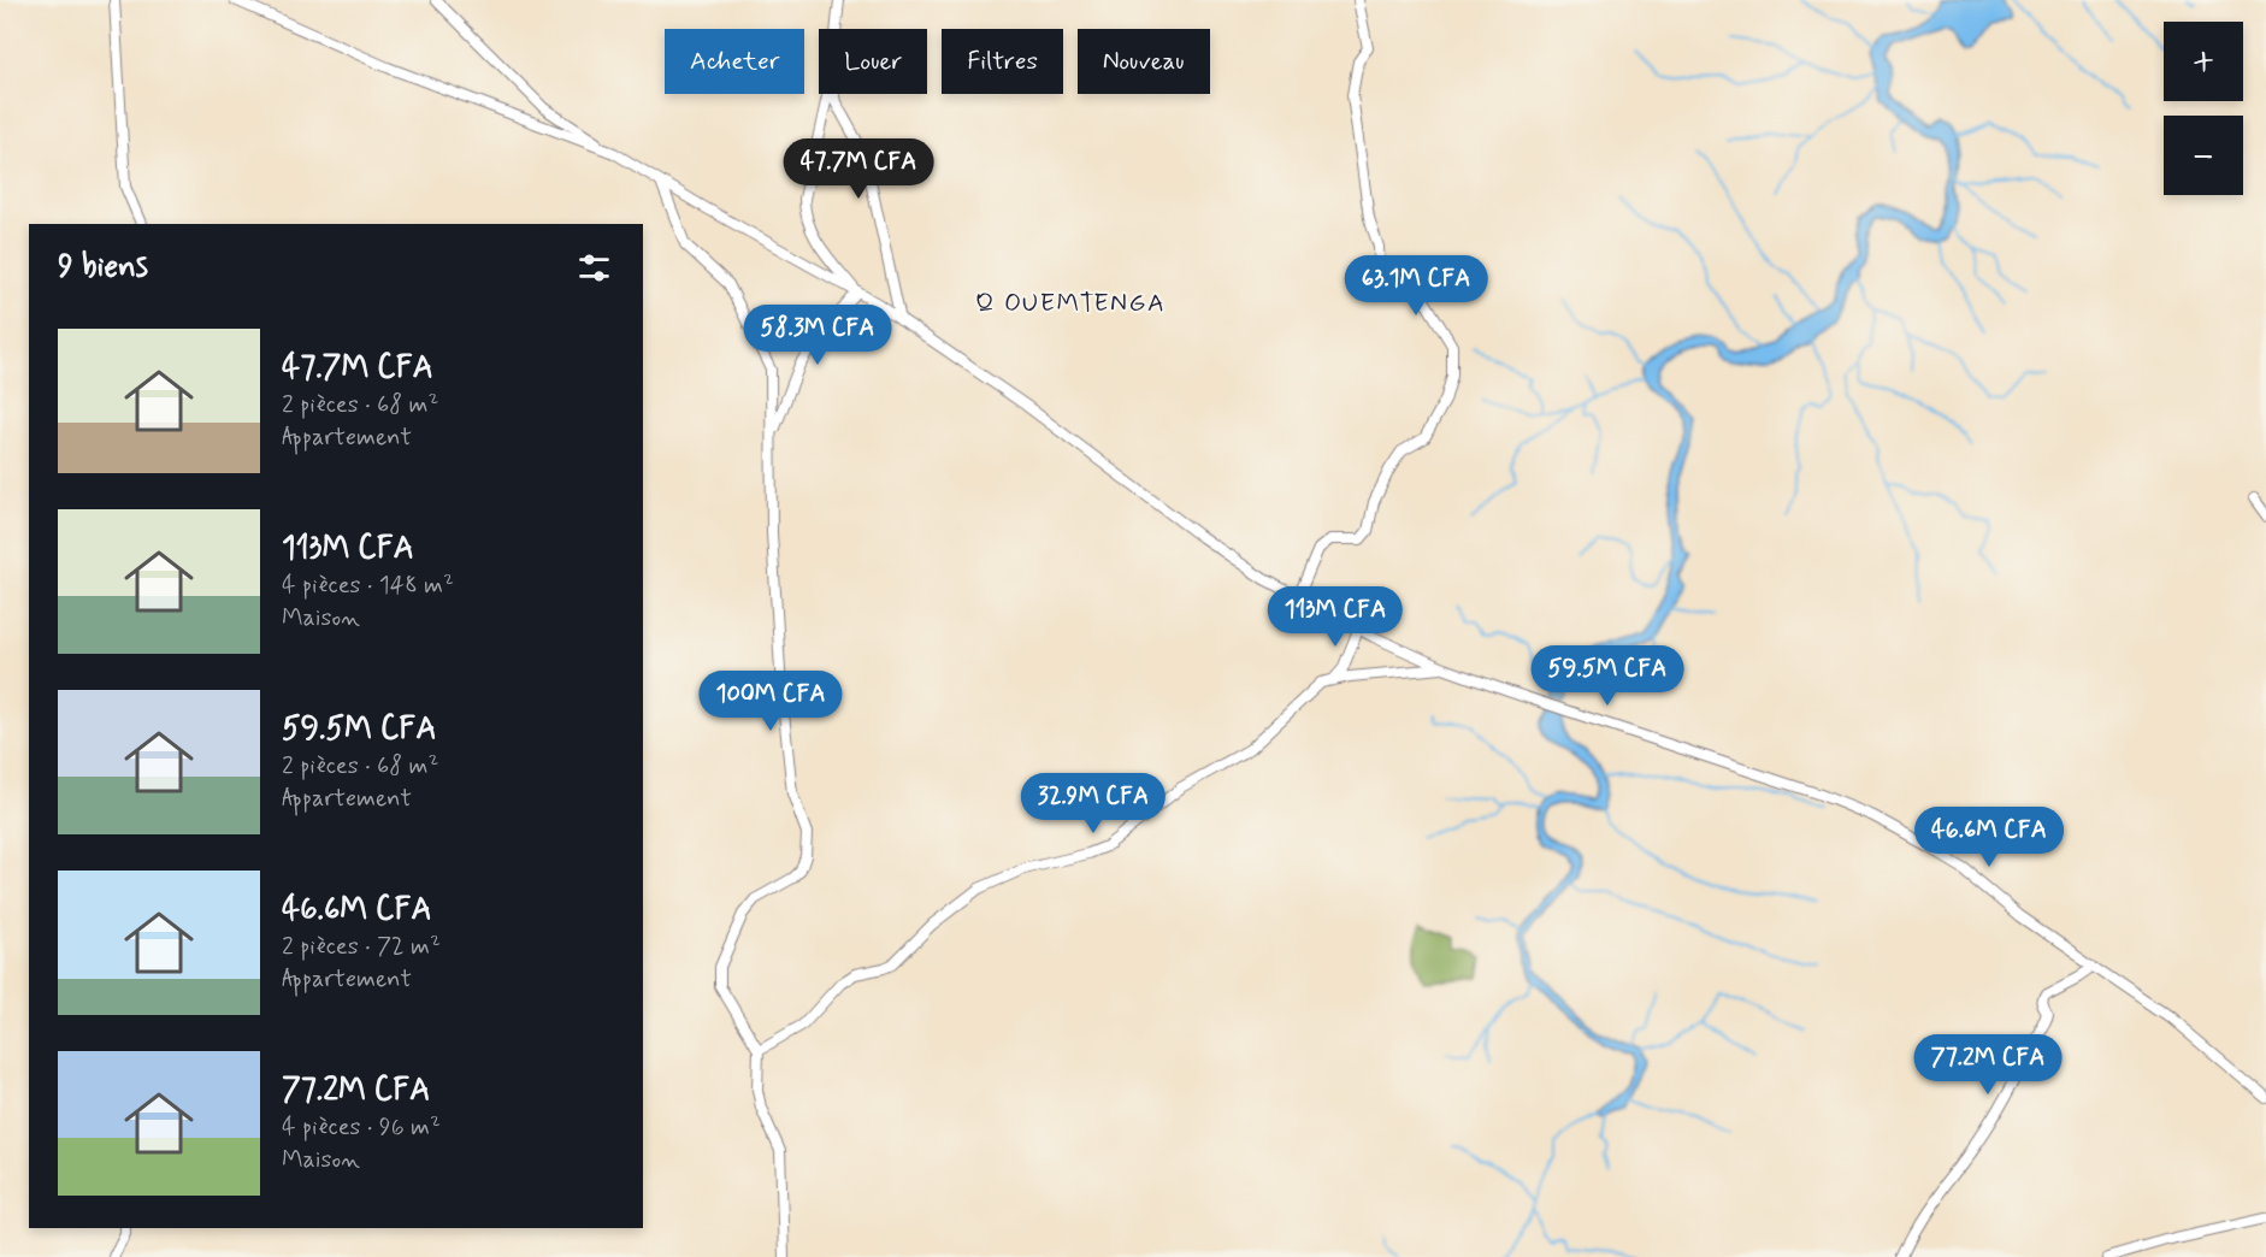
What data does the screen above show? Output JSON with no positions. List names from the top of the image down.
{
  "districts": ["Q OUEMTENGA"],
  "page": {
    "map_buttons": ["+", "−"],
    "chip": [
      "Acheter",
      "Louer",
      "Filtres",
      "Nouveau"
    ],
    "price": [
      "47.7M CFA",
      "63.1M CFA",
      "58.3M CFA",
      "113M CFA",
      "59.5M CFA",
      "100M CFA",
      "32.9M CFA",
      "46.6M CFA",
      "77.2M CFA"
    ],
    "heading": "9 biens",
    "list": [
      {
        "name": "47.7M CFA",
        "note": "2 pièces · 68 m² · Appartement"
      },
      {
        "name": "113M CFA",
        "note": "4 pièces · 148 m² · Maison"
      },
      {
        "name": "59.5M CFA",
        "note": "2 pièces · 68 m² · Appartement"
      },
      {
        "name": "46.6M CFA",
        "note": "2 pièces · 72 m² · Appartement"
      },
      {
        "name": "77.2M CFA",
        "note": "4 pièces · 96 m² · Maison"
      }
    ]
  }
}
